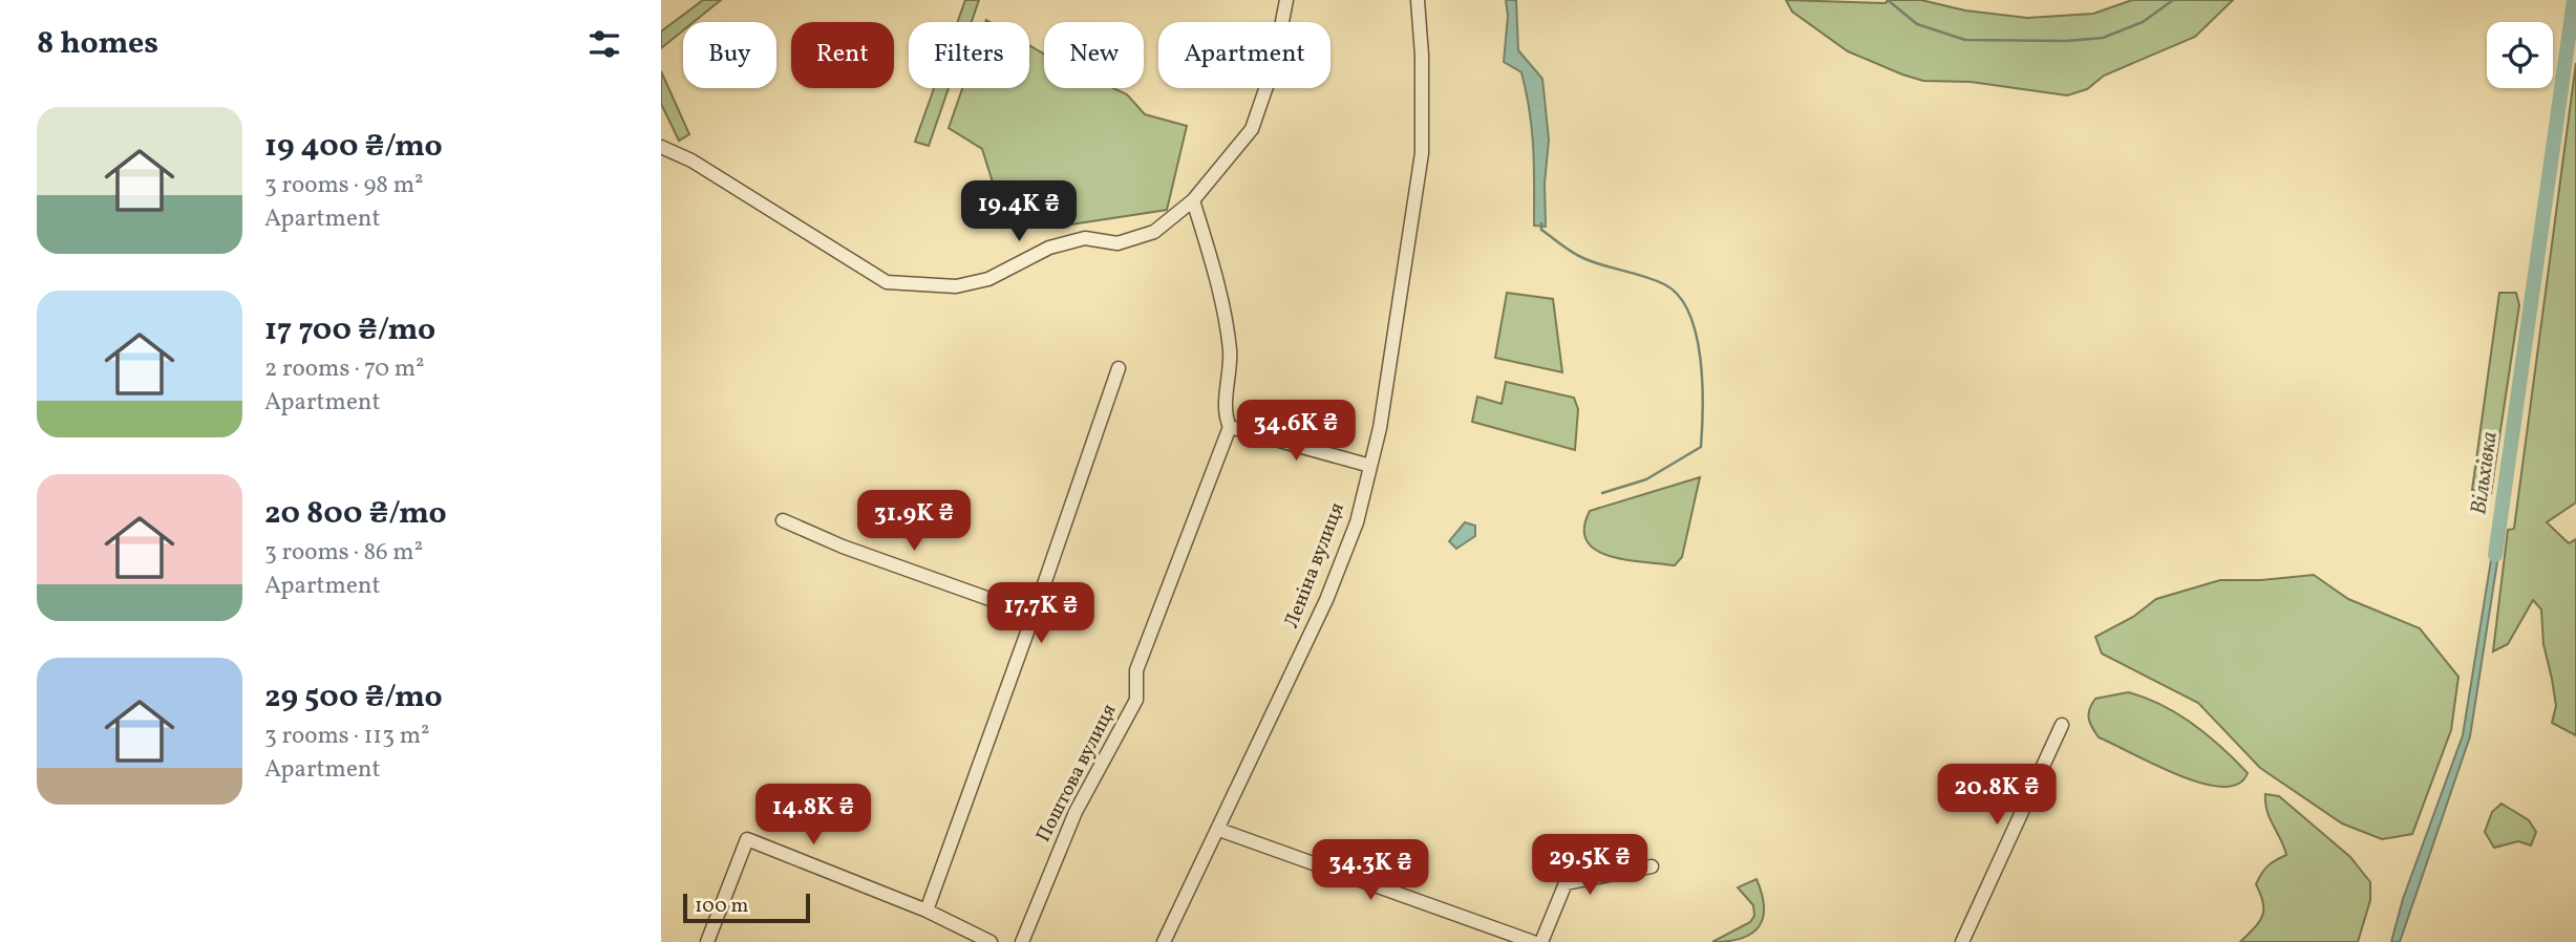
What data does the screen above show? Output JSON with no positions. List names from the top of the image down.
{
  "streets": {
    "street": ["Леніна вулиця", "Поштова вулиця"]
  },
  "water": ["Вільхівка"],
  "scale_bar": "100 m",
  "page": {
    "heading": "8 homes",
    "chip": [
      "Buy",
      "Rent",
      "Filters",
      "New",
      "Apartment"
    ],
    "list": [
      {
        "name": "19 400 ₴/mo",
        "note": "3 rooms · 98 m² · Apartment"
      },
      {
        "name": "17 700 ₴/mo",
        "note": "2 rooms · 70 m² · Apartment"
      },
      {
        "name": "20 800 ₴/mo",
        "note": "3 rooms · 86 m² · Apartment"
      },
      {
        "name": "29 500 ₴/mo",
        "note": "3 rooms · 113 m² · Apartment"
      }
    ],
    "price": [
      "19.4K ₴",
      "34.6K ₴",
      "31.9K ₴",
      "17.7K ₴",
      "20.8K ₴",
      "14.8K ₴",
      "29.5K ₴",
      "34.3K ₴"
    ],
    "scale": "100 m"
  }
}
